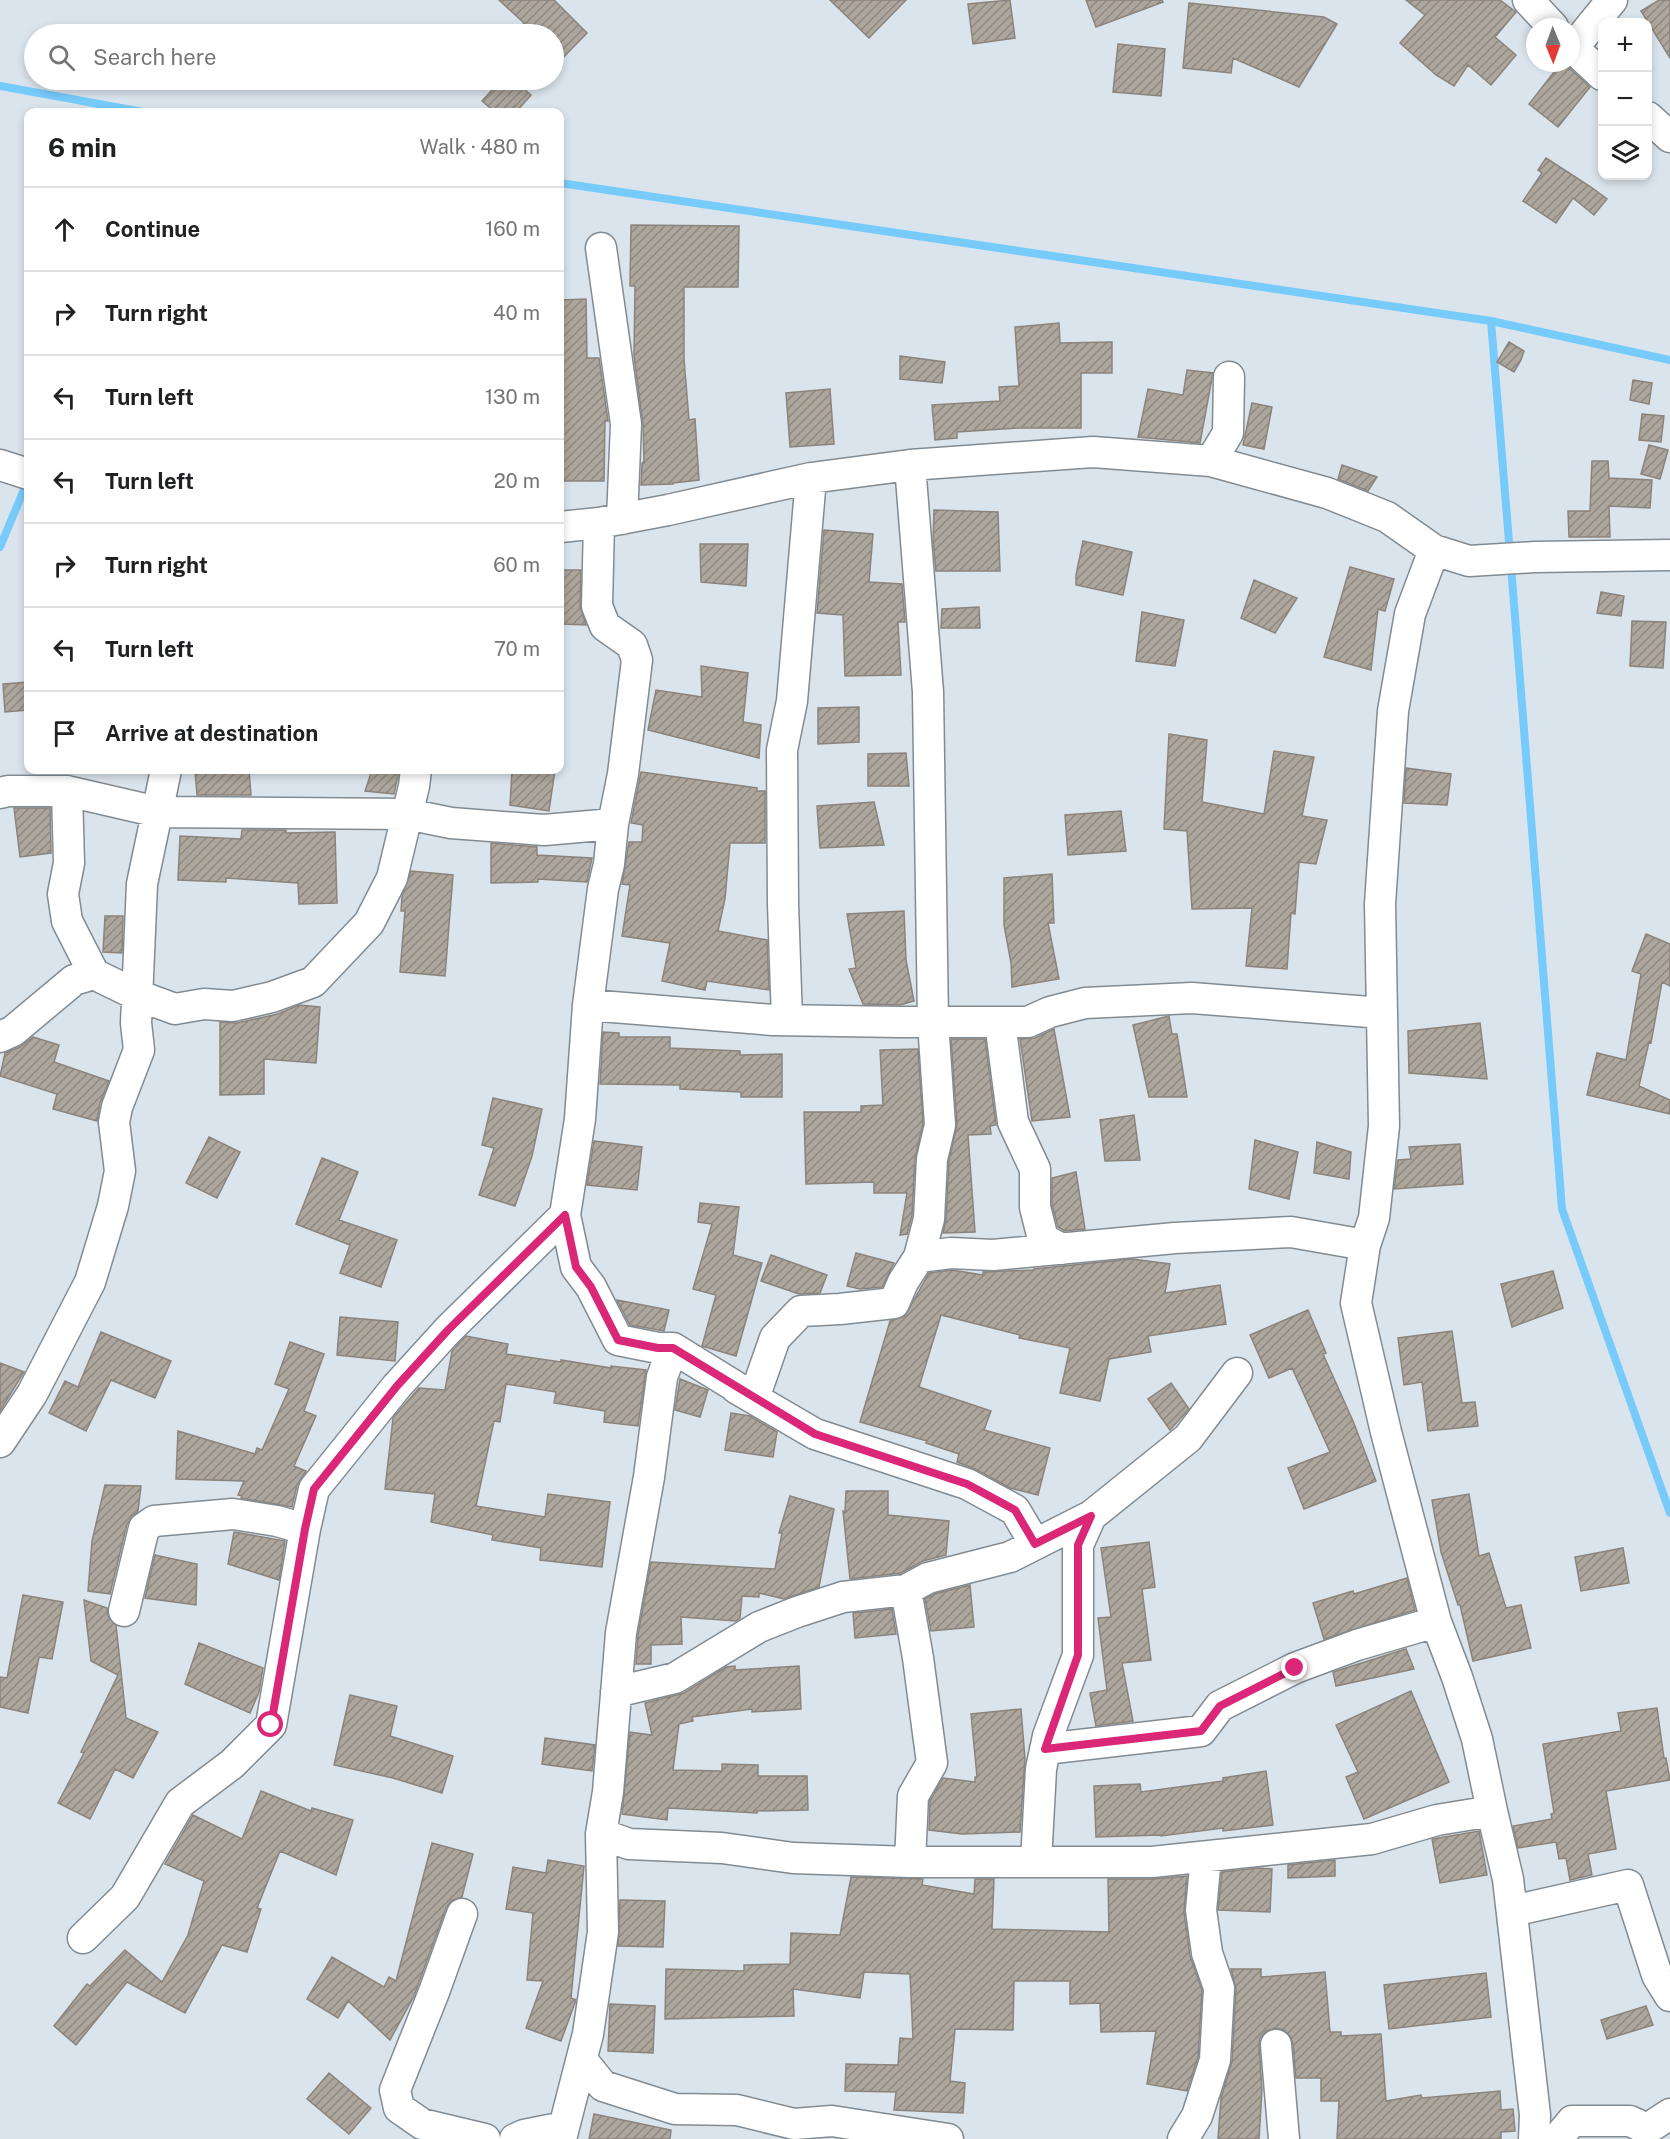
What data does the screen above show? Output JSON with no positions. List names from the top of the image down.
{
  "north": "bottom",
  "page": {
    "map_buttons": ["+", "−"],
    "search": "Search here",
    "heading": ["6 min", "Walk · 480 m"],
    "list": [
      ["Continue", "160 m"],
      ["Turn right", "40 m"],
      ["Turn left", "130 m"],
      ["Turn left", "20 m"],
      ["Turn right", "60 m"],
      ["Turn left", "70 m"],
      "Arrive at destination"
    ]
  }
}
